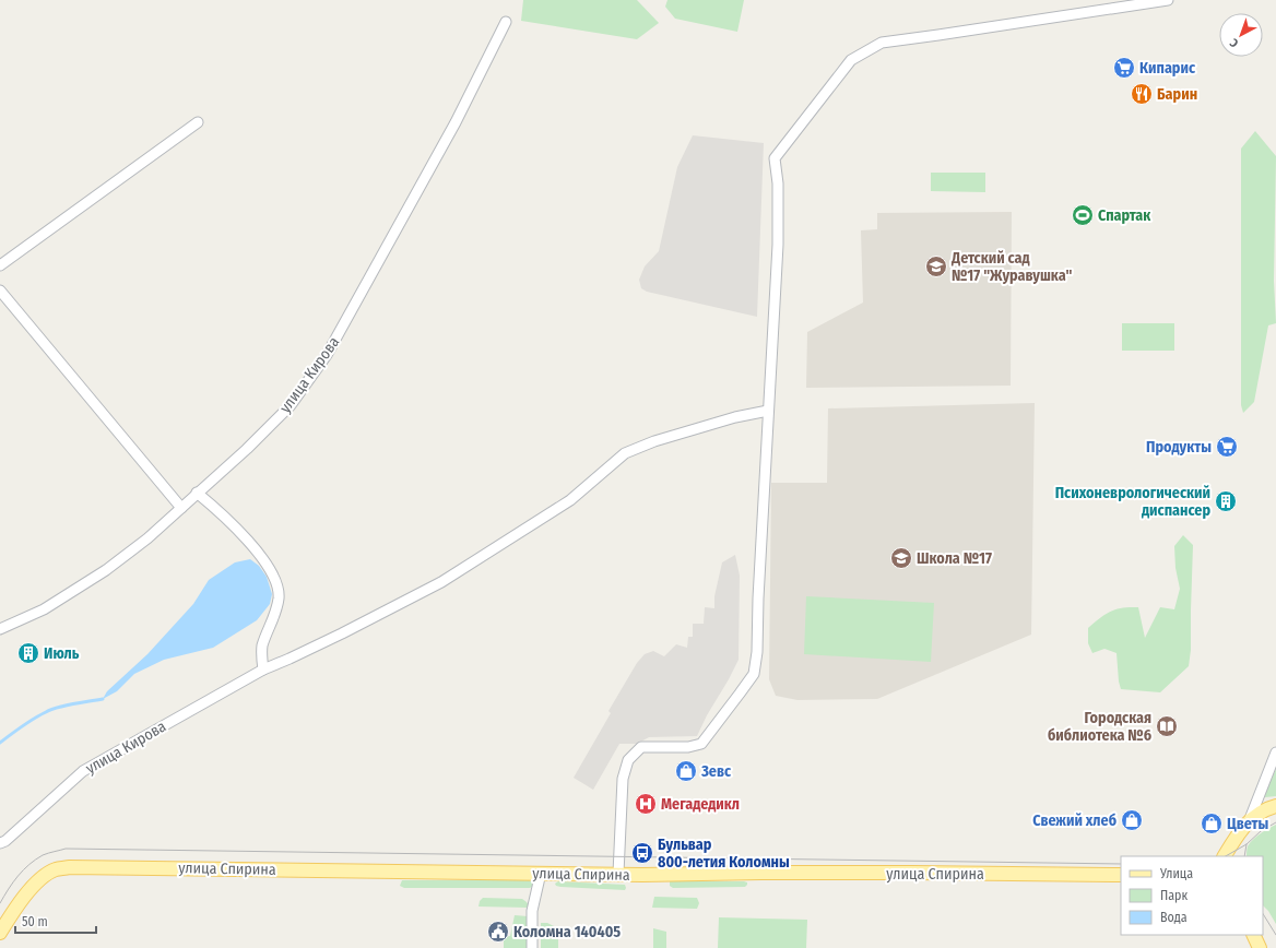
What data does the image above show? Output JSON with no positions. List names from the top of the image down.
{
  "streets": {
    "main road": ["улица Спирина"],
    "street": ["улица Кирова"]
  },
  "places": {
    "supermarket": ["Кипарис", "Продукты"],
    "restaurant": ["Барин"],
    "sports": ["Спартак"],
    "school or university": ["Детский сад №17 \"Журавушка\"", "Школа №17"],
    "building": ["Психоневрологический диспансер", "Июль"],
    "library": ["Городская библиотека №6"],
    "shop": ["Зевс", "Свежий хлеб", "Цветы"],
    "hospital": ["Мегадедикл"],
    "bus stop": ["Бульвар 800-летия Коломны"],
    "public building": ["Коломна 140405"]
  },
  "legend": ["Улица", "Парк", "Вода"],
  "scale_bar": "50 m",
  "north": "bottom left"
}
